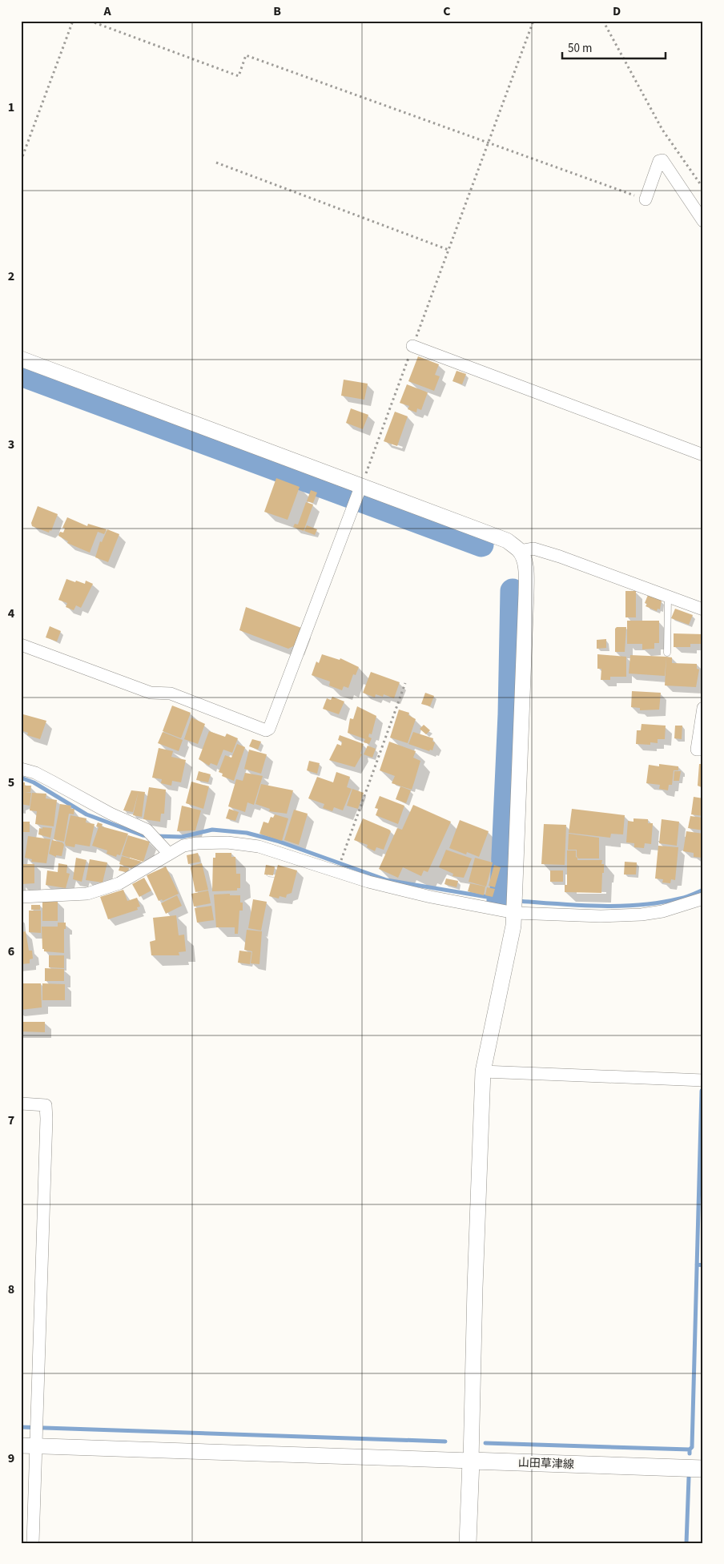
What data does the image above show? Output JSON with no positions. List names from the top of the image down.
{
  "streets": {
    "main road": ["山田草津線"]
  },
  "scale_bar": "50 m",
  "grid": {
    "columns": [
      "A",
      "B",
      "C",
      "D"
    ],
    "rows": [
      "1",
      "2",
      "3",
      "4",
      "5",
      "6",
      "7",
      "8",
      "9"
    ]
  }
}
